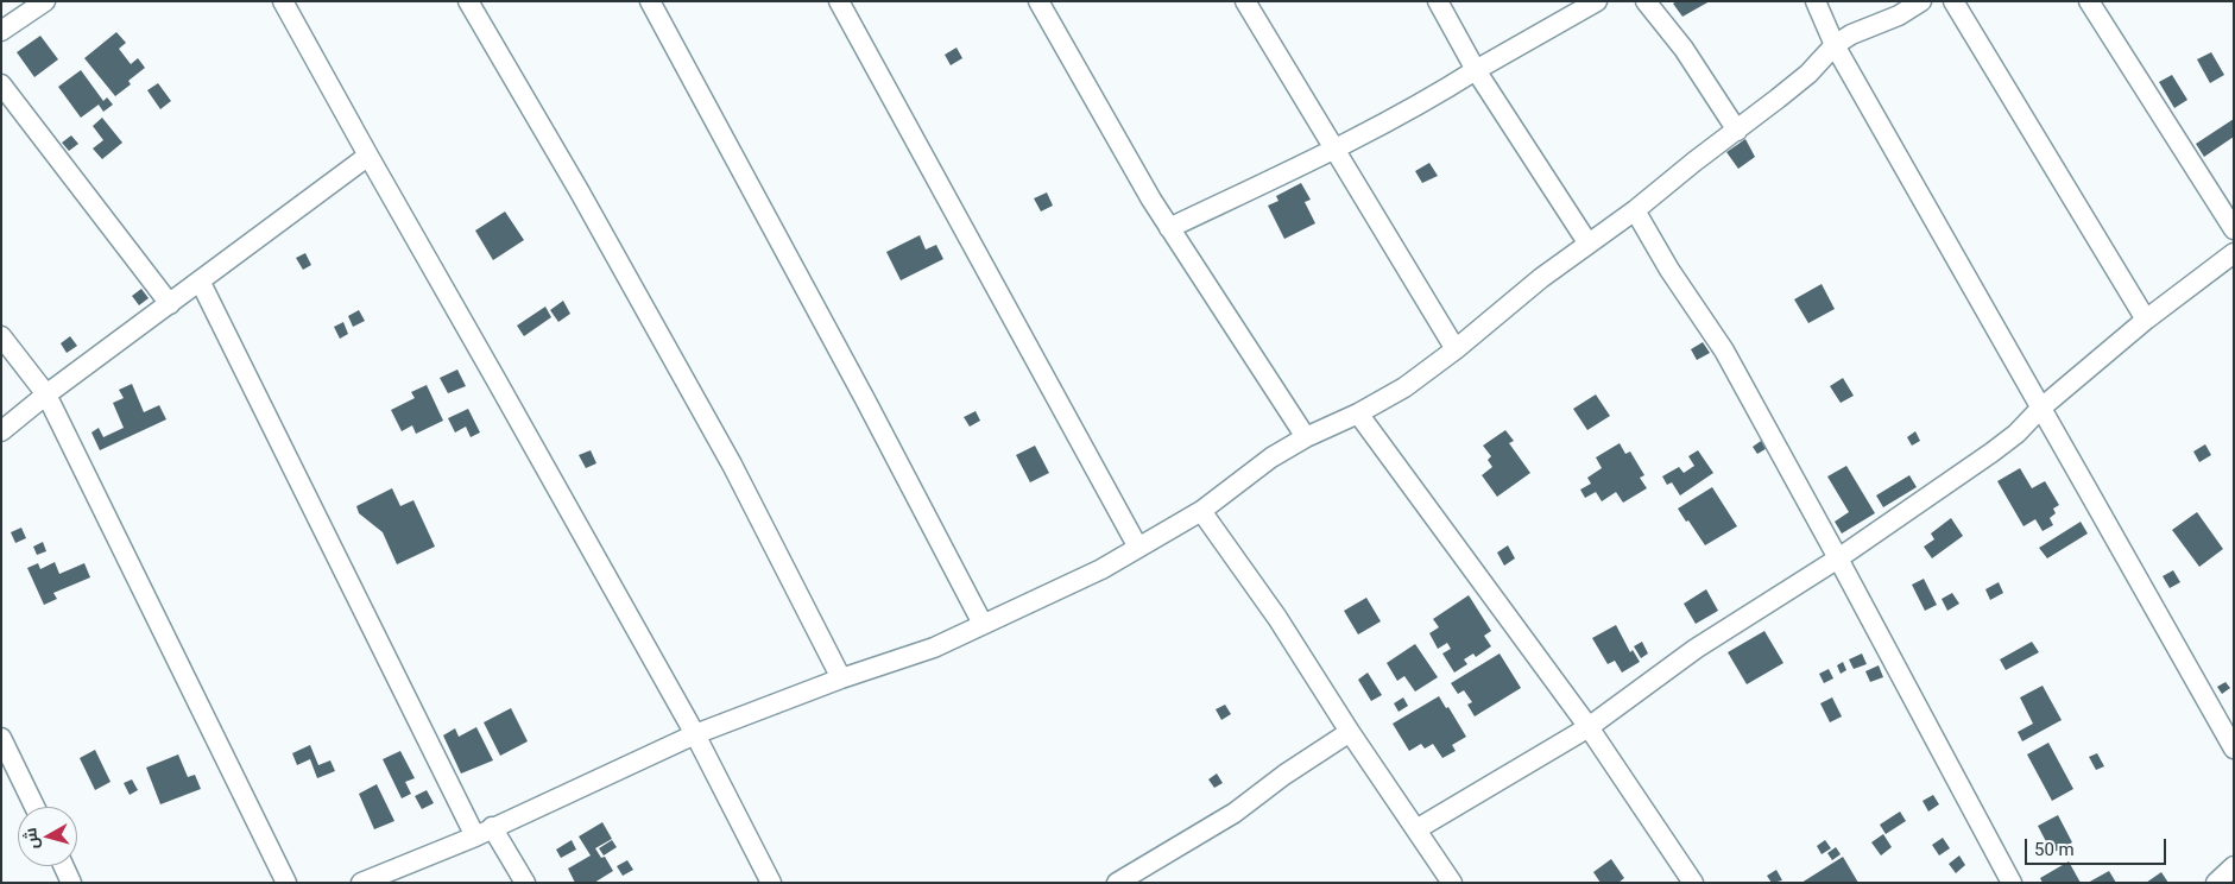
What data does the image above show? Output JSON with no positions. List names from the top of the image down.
{
  "scale_bar": "50 m",
  "north": "left"
}
